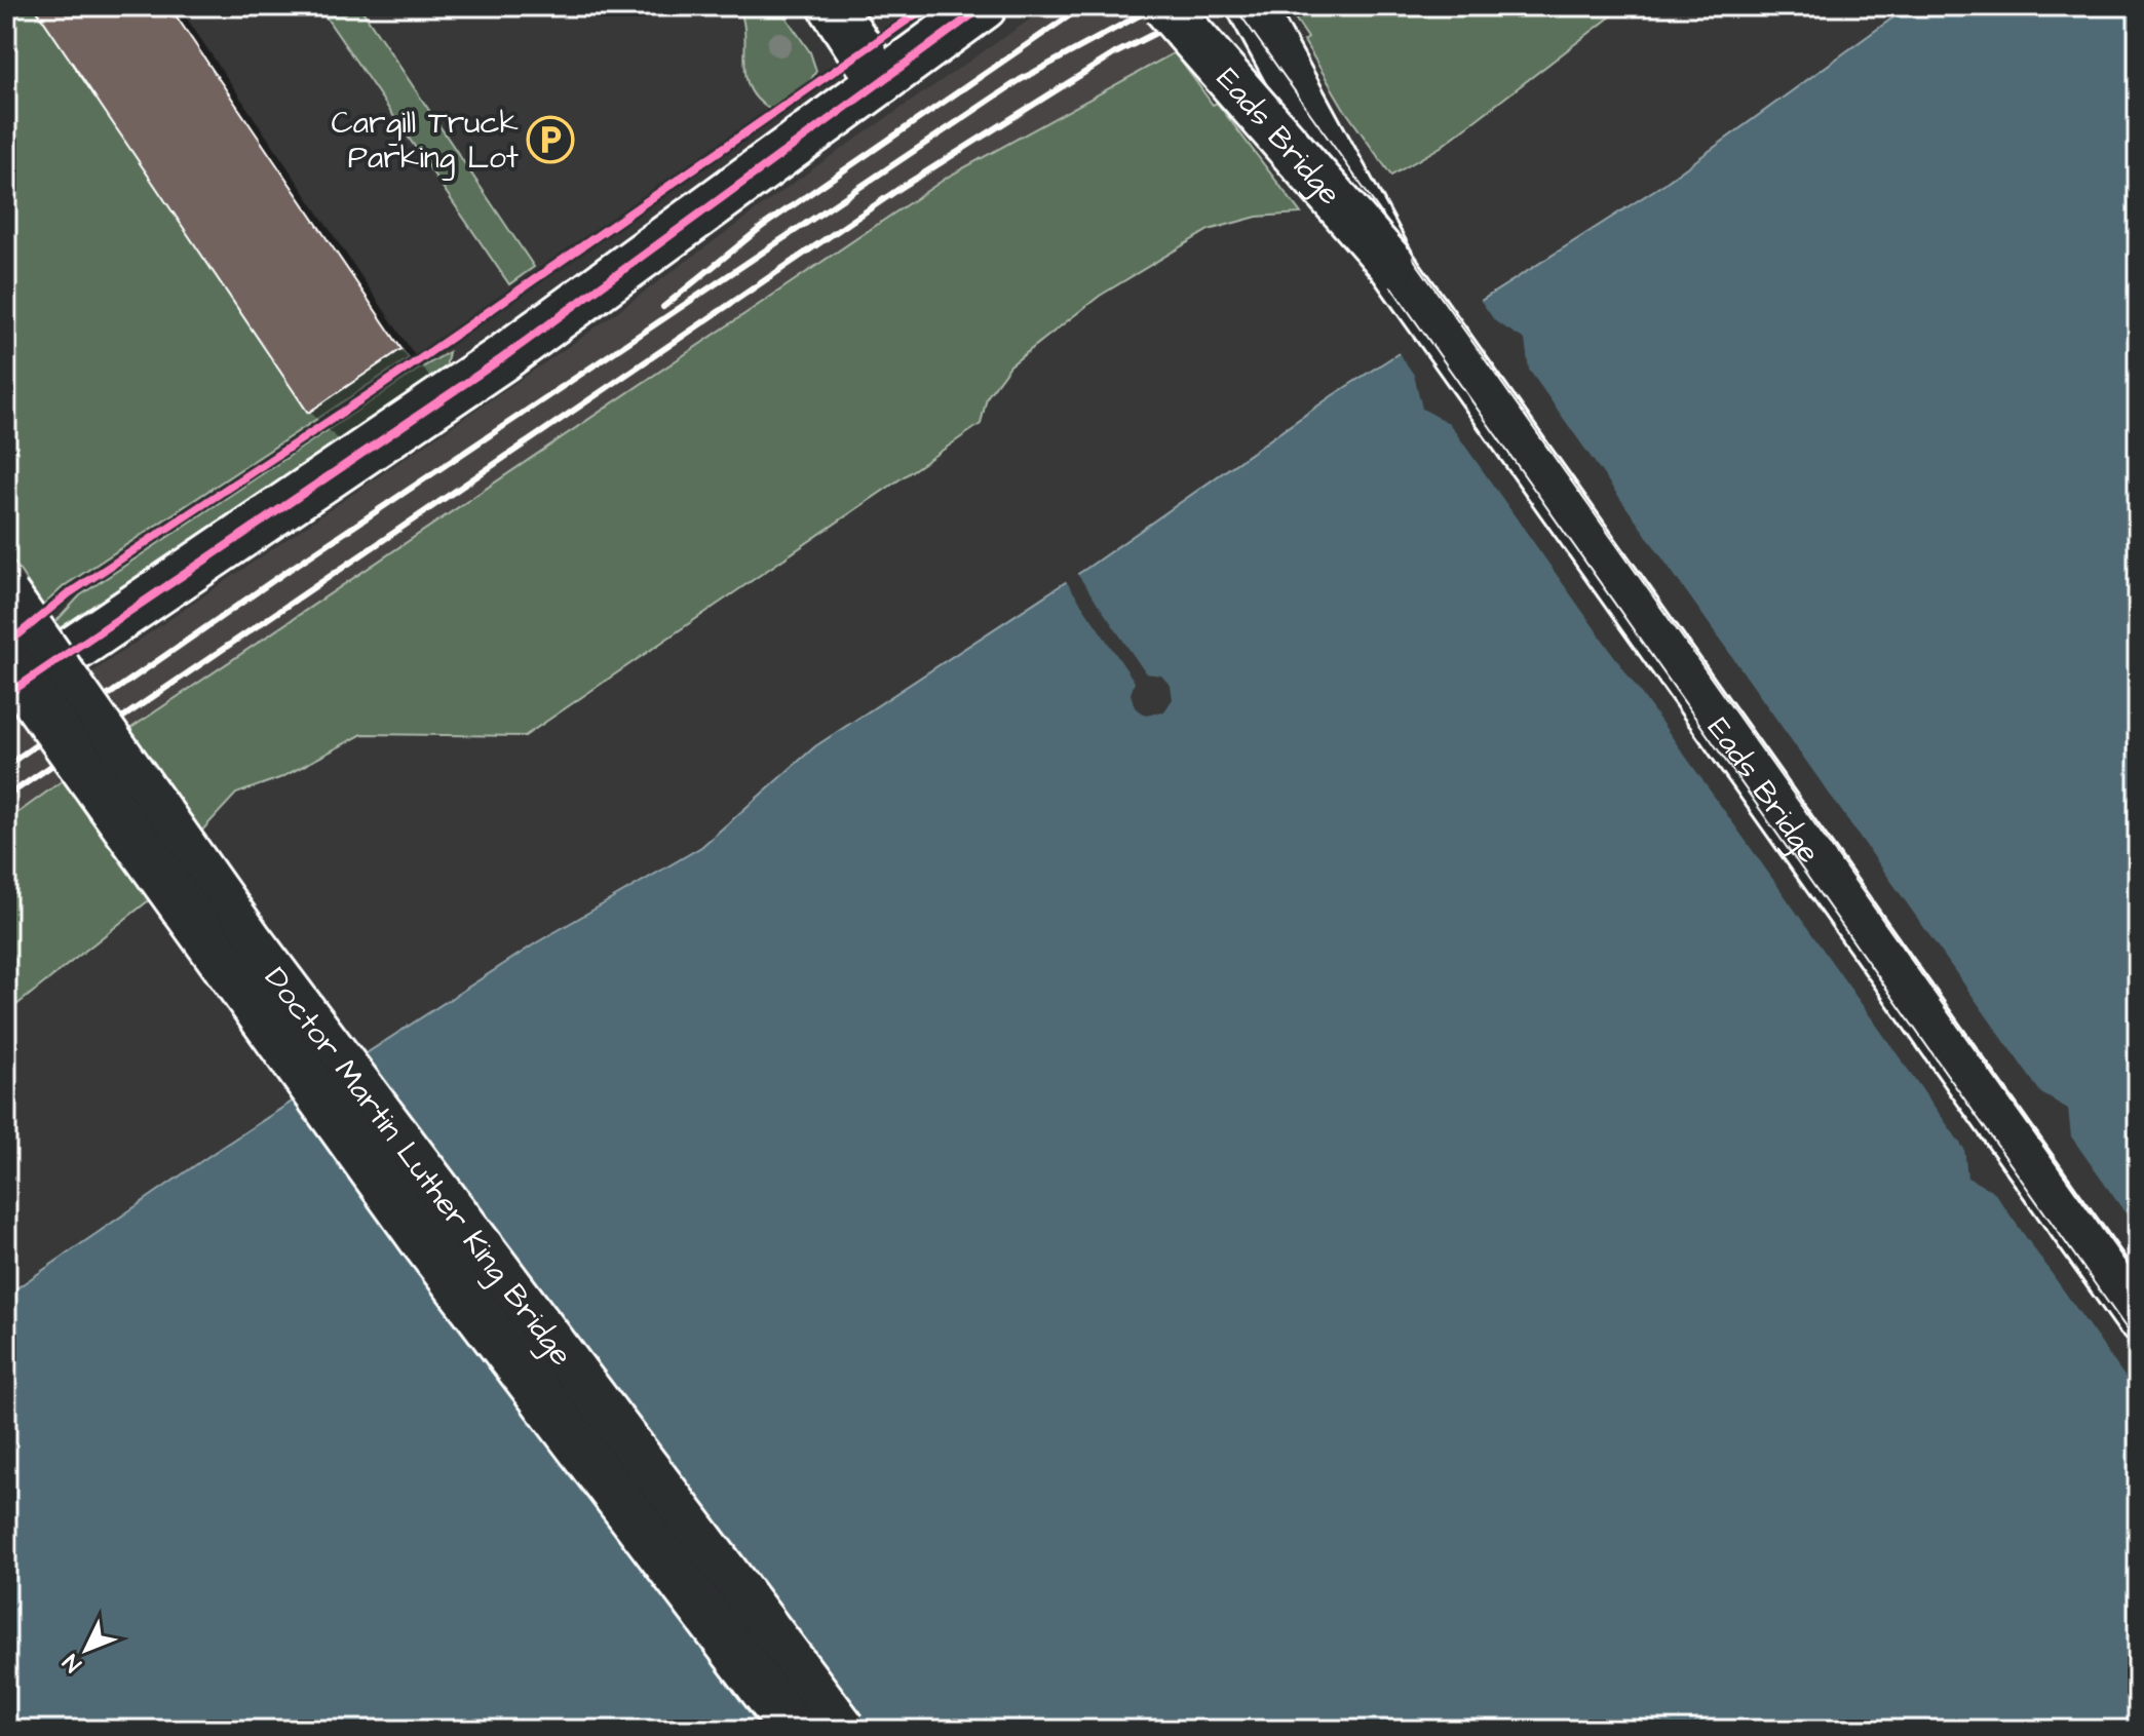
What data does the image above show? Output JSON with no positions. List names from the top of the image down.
{
  "streets": {
    "main road": ["Eads Bridge", "Doctor Martin Luther King Bridge"]
  },
  "places": {
    "parking": ["Cargill Truck Parking Lot"]
  },
  "north": "bottom left"
}
